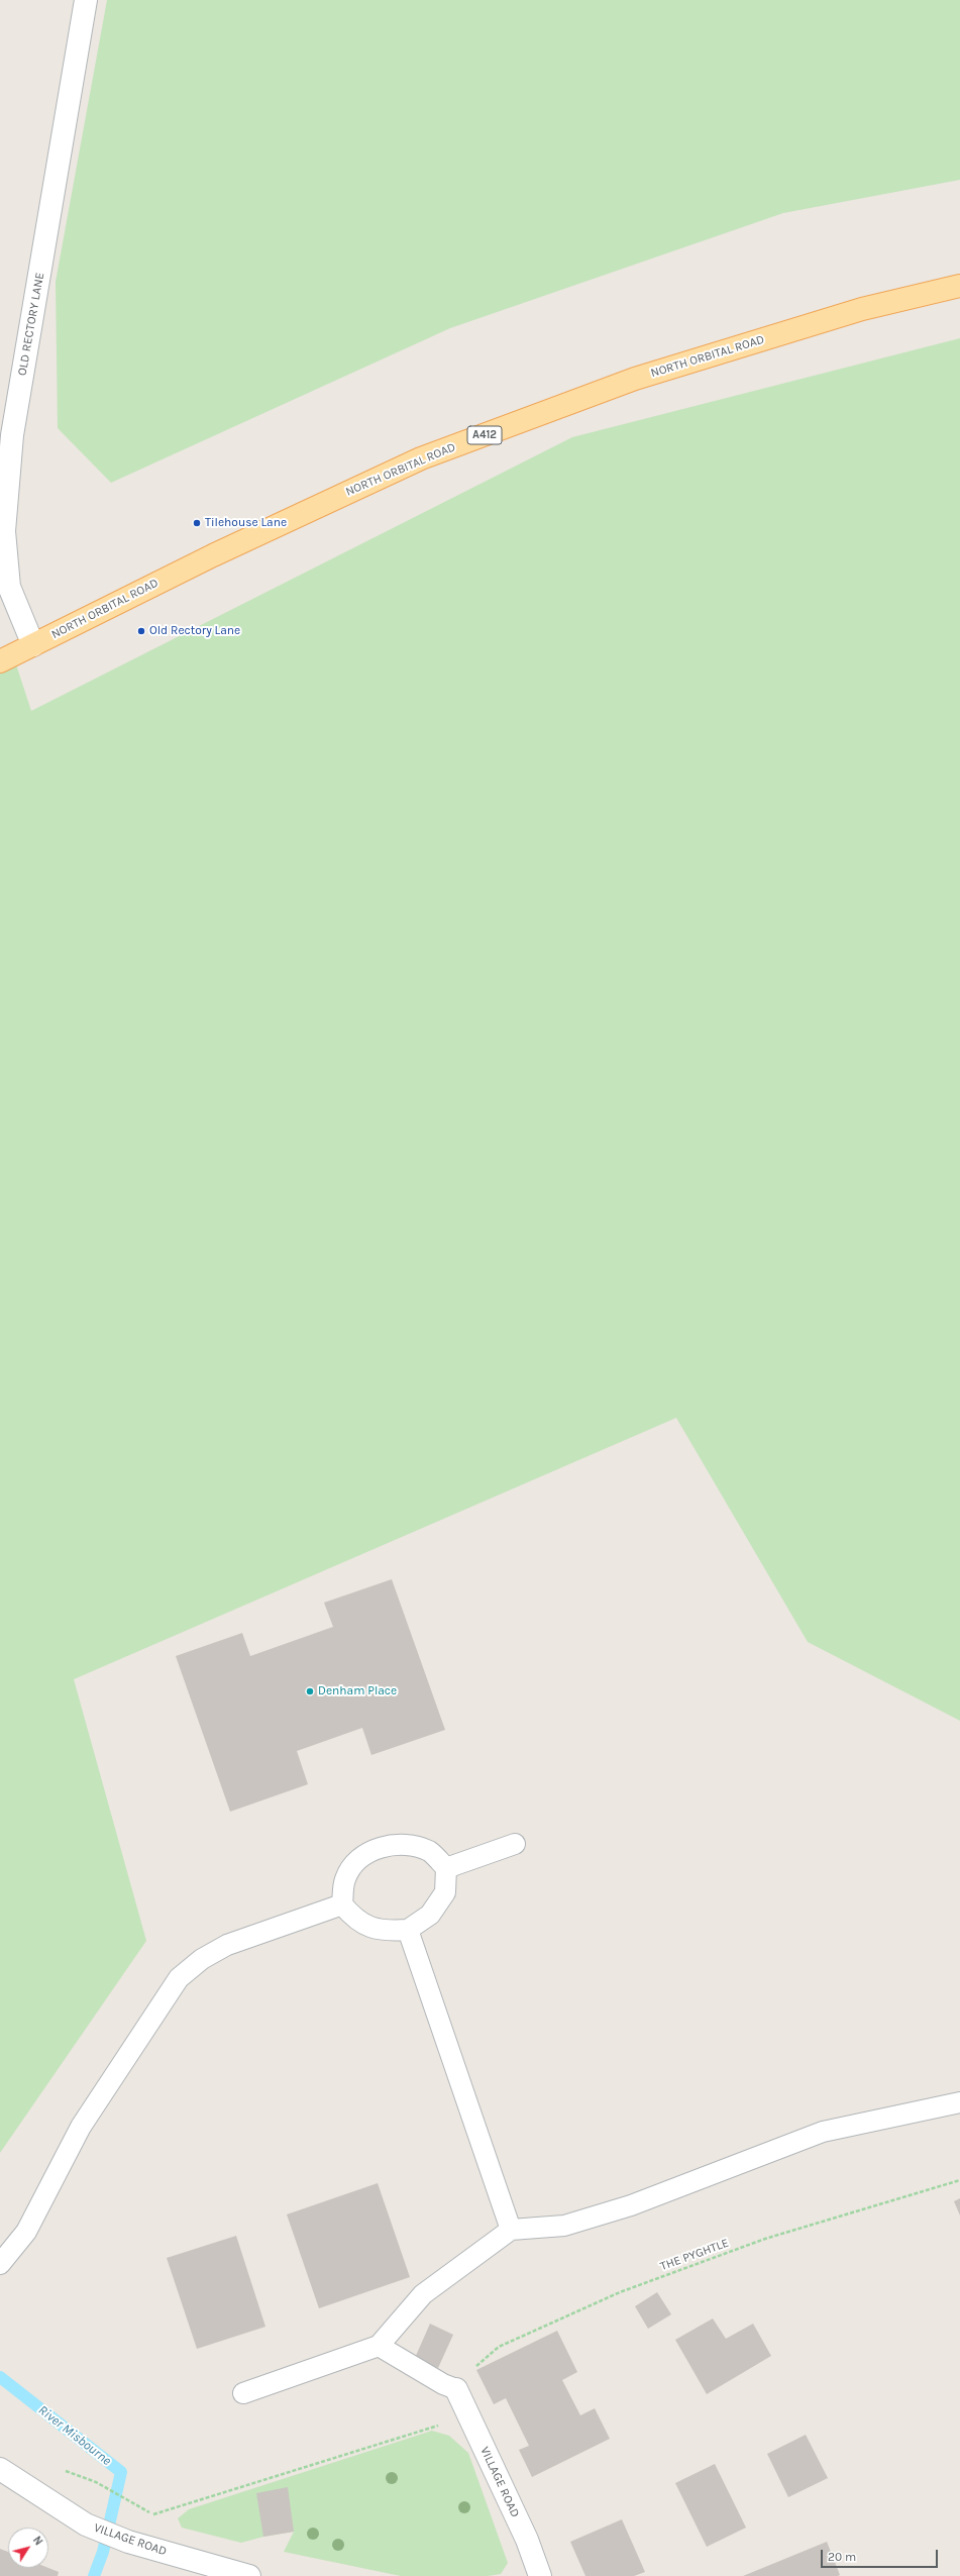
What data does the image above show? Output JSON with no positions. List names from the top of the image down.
{
  "streets": {
    "main road": ["NORTH ORBITAL ROAD", "A412"],
    "street": ["OLD RECTORY LANE", "VILLAGE ROAD"],
    "path": ["THE PYGHTLE"]
  },
  "crossings": [
    ["OLD RECTORY LANE", "NORTH ORBITAL ROAD"],
    ["THE PYGHTLE", "VILLAGE ROAD"]
  ],
  "water": ["River Misbourne"],
  "places": ["Tilehouse Lane", "Old Rectory Lane", "Denham Place"],
  "scale_bar": "20 m",
  "north": "top right"
}
